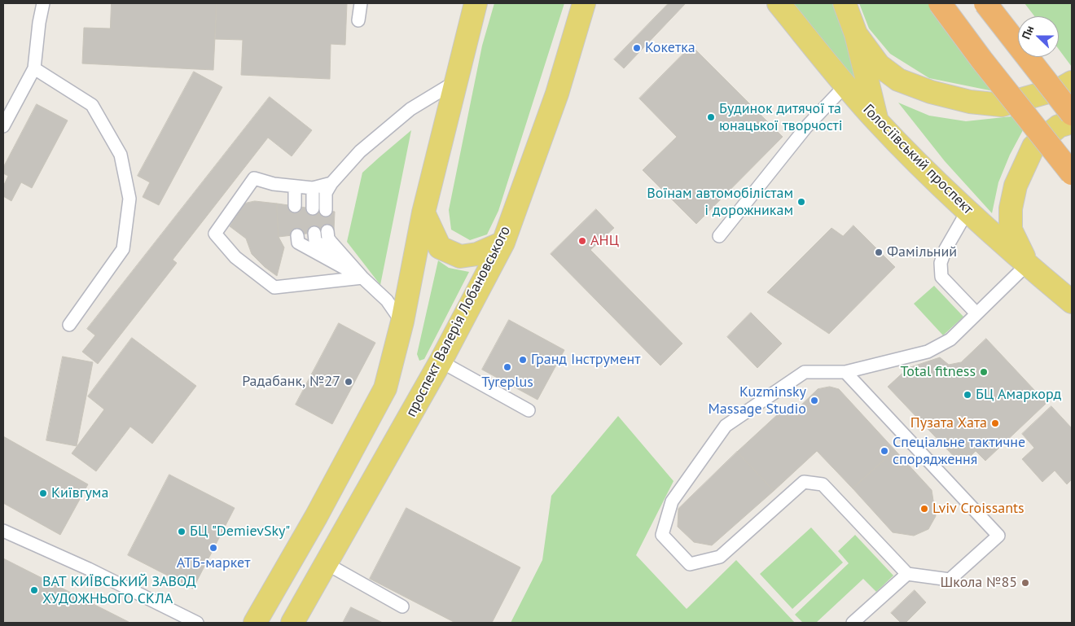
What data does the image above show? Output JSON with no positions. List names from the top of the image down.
{
  "streets": {
    "main road": ["Голосіївський проспект", "проспект Валерія Лобановського"]
  },
  "places": [
    "Кокетка",
    "Будинок дитячої та юнацької творчості",
    "Воїнам автомобілістам і дорожникам",
    "АНЦ",
    "Фамільний",
    "Гранд Інструмент",
    "Tyreplus",
    "Total fitness",
    "Радабанк, №27",
    "БЦ Амаркорд",
    "Kuzminsky Massage Studio",
    "Пузата Хата",
    "Спеціальне тактичне спорядження",
    "Київгума",
    "Lviv Croissants",
    "БЦ \"DemievSky\"",
    "АТБ-маркет",
    "Школа №85",
    "ВАТ КИЇВСЬКИЙ ЗАВОД ХУДОЖНЬОГО СКЛА"
  ],
  "north": "left"
}
